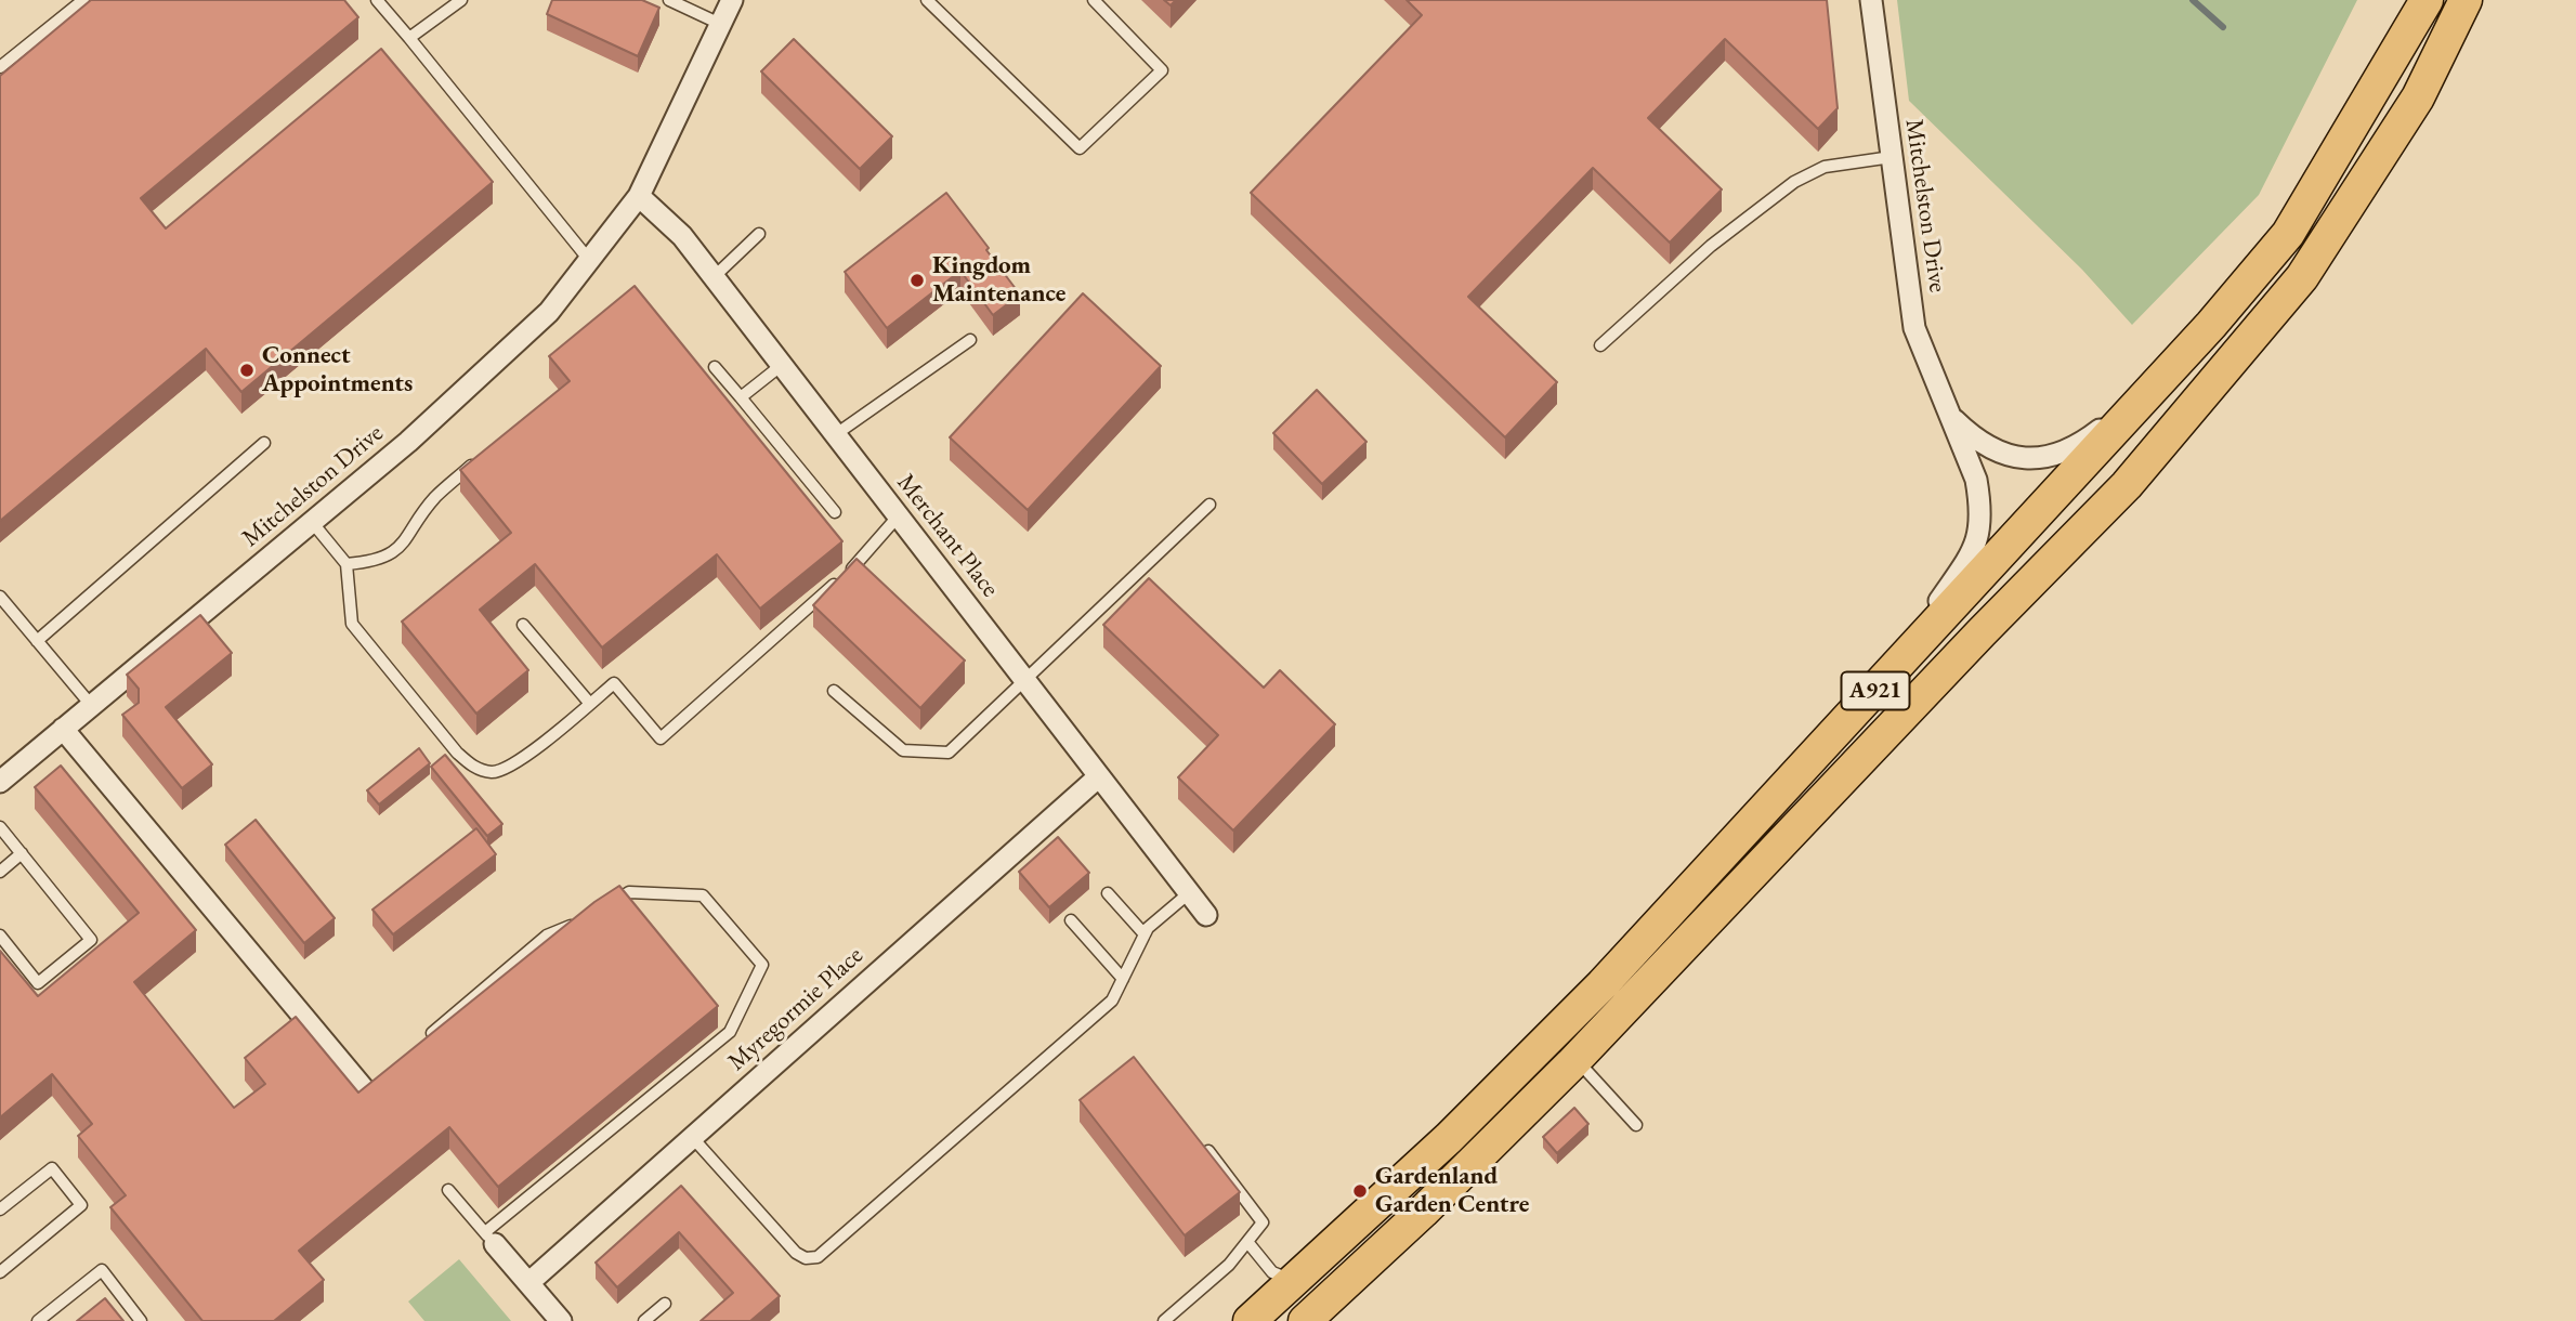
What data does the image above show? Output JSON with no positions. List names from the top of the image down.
{
  "streets": {
    "main road": ["A921"],
    "street": ["Mitchelston Drive", "Merchant Place", "Myregormie Place"]
  },
  "crossings": [
    ["Mitchelston Drive", "Merchant Place"],
    ["Mitchelston Drive", "A921"],
    ["Merchant Place", "Myregormie Place"]
  ],
  "places": ["Kingdom Maintenance", "Connect Appointments", "Gardenland Garden Centre"]
}
